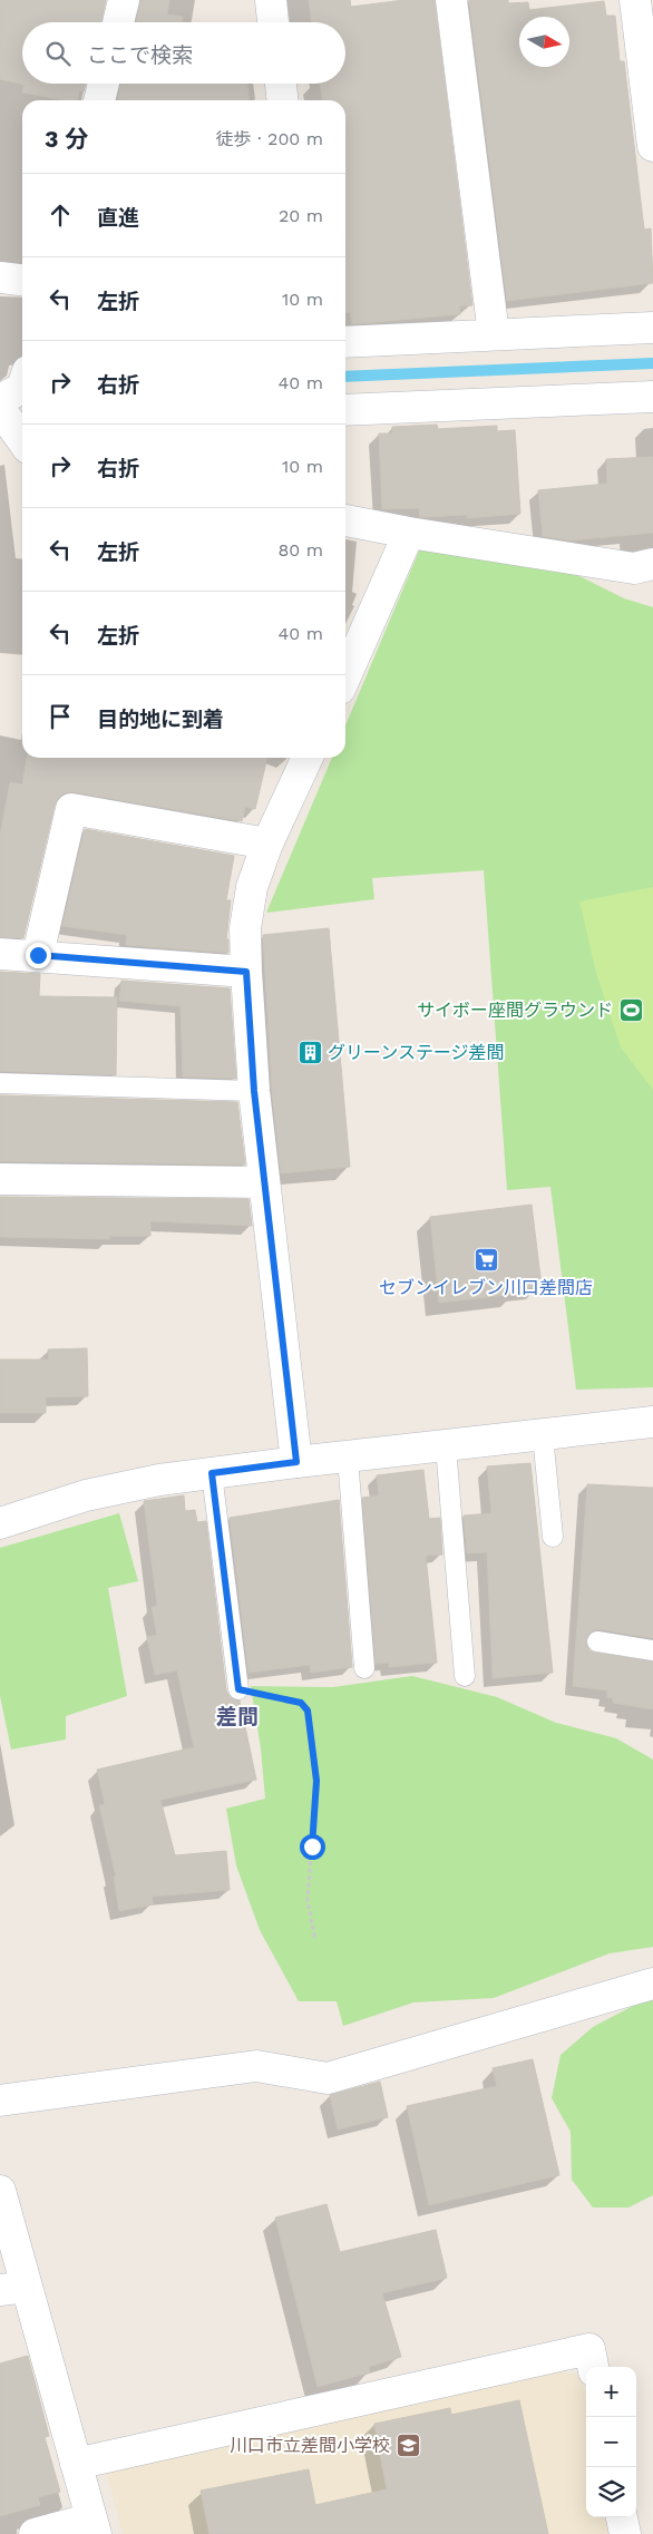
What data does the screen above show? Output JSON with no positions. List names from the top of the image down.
{
  "districts": ["差間"],
  "places": {
    "sports": ["サイボー座間グラウンド"],
    "building": ["グリーンステージ差間"],
    "supermarket": ["セブンイレブン川口差間店"],
    "school or university": ["川口市立差間小学校"]
  },
  "north": "right",
  "page": {
    "search": "ここで検索",
    "heading": ["3 分", "徒歩 · 200 m"],
    "list": [
      ["直進", "20 m"],
      ["左折", "10 m"],
      ["右折", "40 m"],
      ["右折", "10 m"],
      ["左折", "80 m"],
      ["左折", "40 m"],
      "目的地に到着"
    ],
    "map_buttons": ["+", "−"]
  }
}
